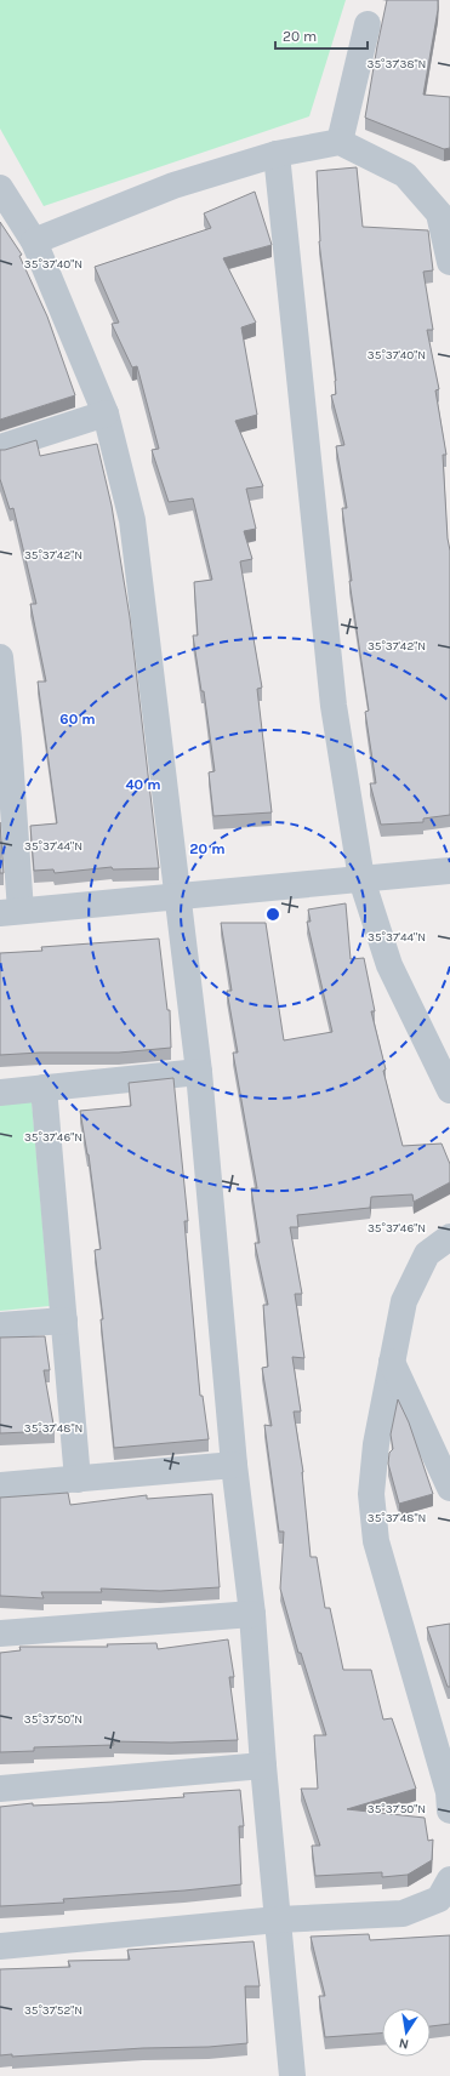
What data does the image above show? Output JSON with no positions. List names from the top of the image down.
{
  "scale_bar": "20 m",
  "north": "bottom",
  "coordinates": [
    "35°37'38\"N",
    "35°37'40\"N",
    "35°37'42\"N",
    "35°37'44\"N",
    "35°37'46\"N",
    "35°37'48\"N",
    "35°37'50\"N",
    "35°37'52\"N"
  ],
  "rings": ["60 m", "40 m", "20 m"]
}
